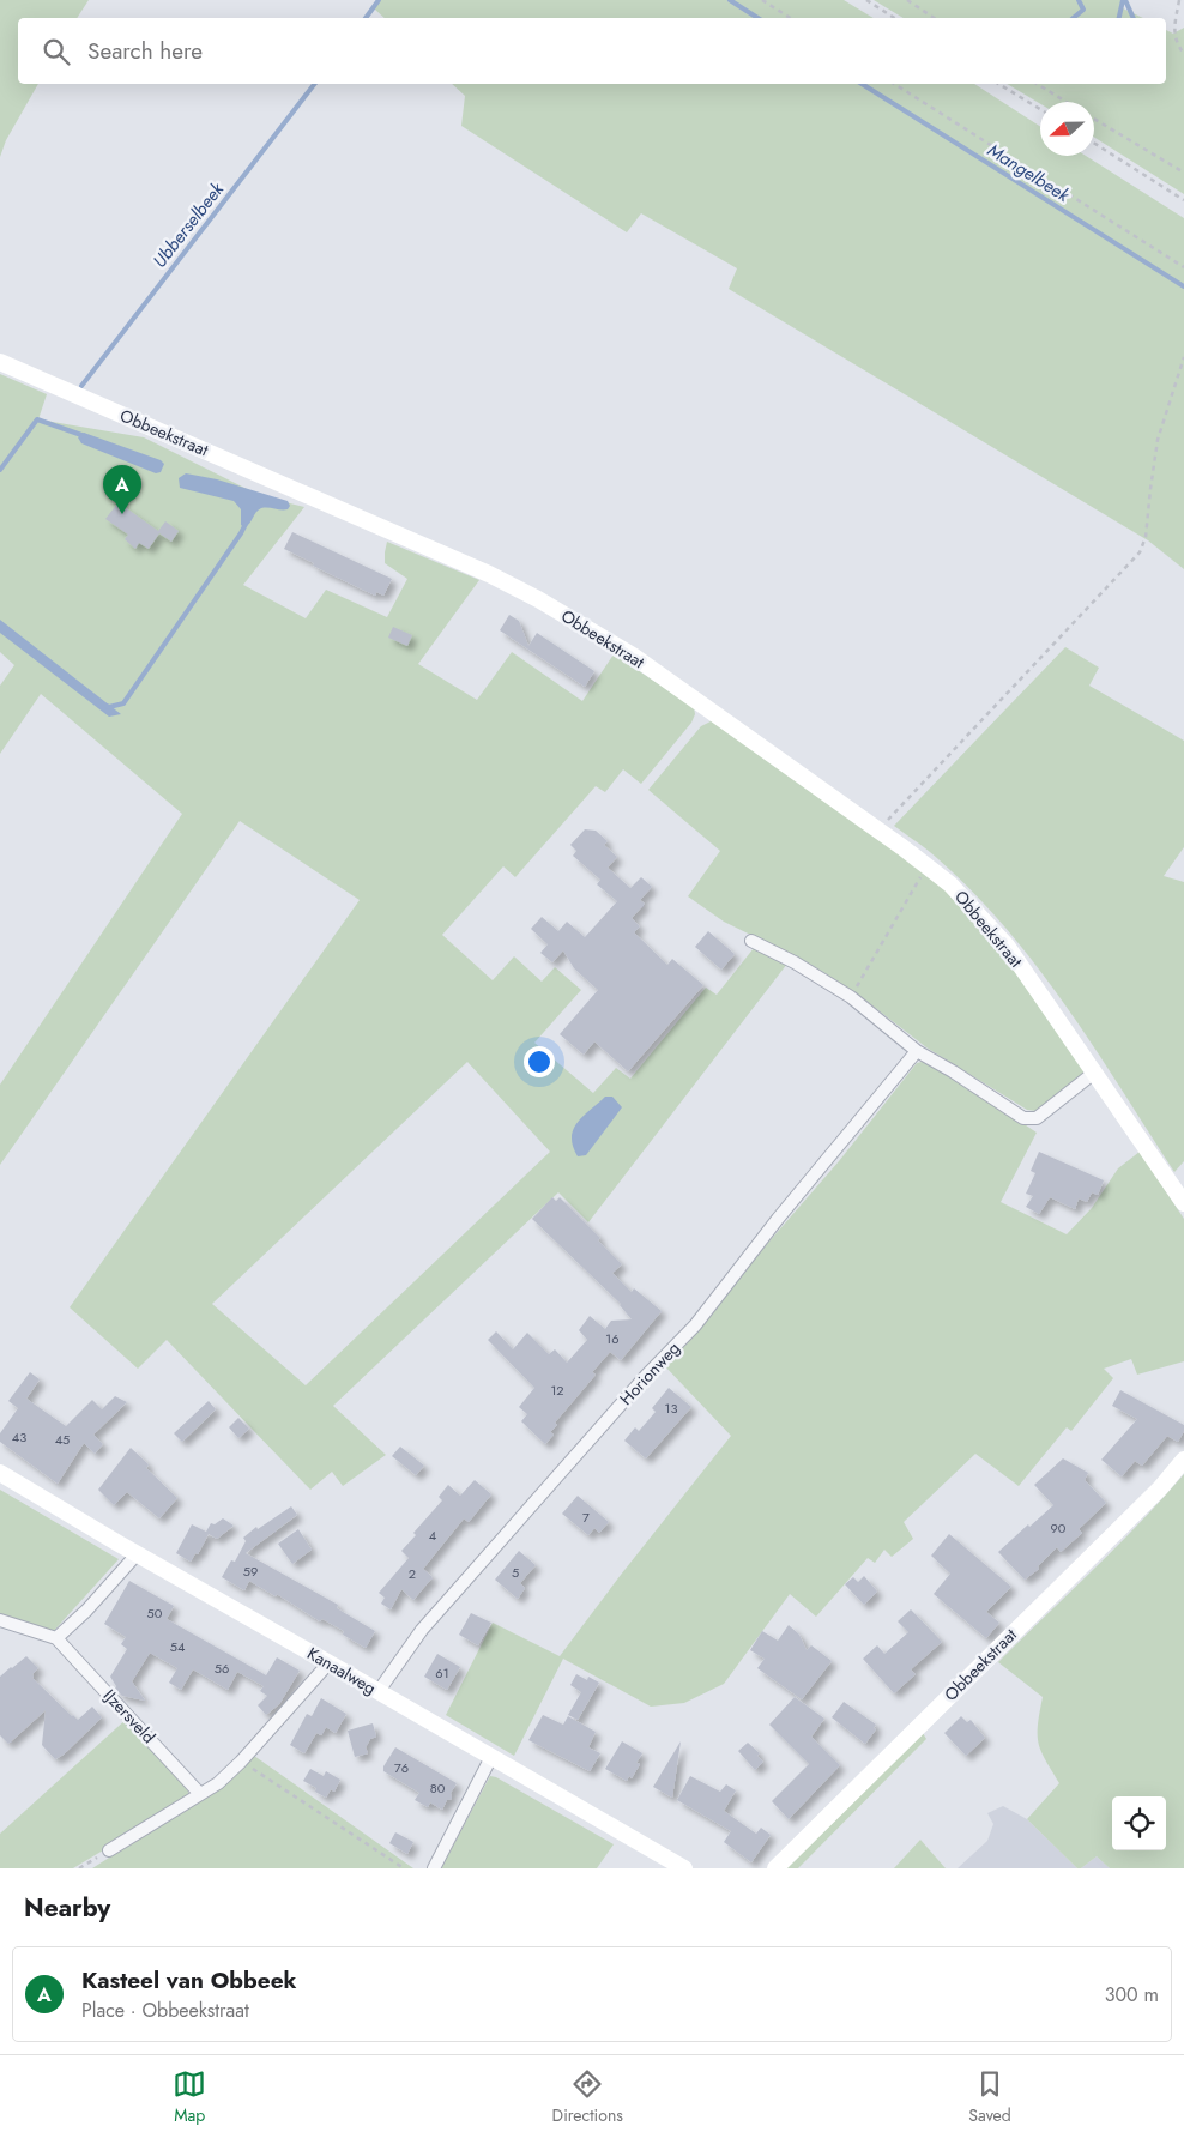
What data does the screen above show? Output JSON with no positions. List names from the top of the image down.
{
  "streets": {
    "street": [
      "Obbeekstraat",
      "Horionweg",
      "Kanaalweg",
      "IJzersveld"
    ]
  },
  "crossings": [
    ["Horionweg", "Kanaalweg"]
  ],
  "water": ["Mangelbeek", "Ubberselbeek"],
  "house_numbers": [
    "16",
    "12",
    "13",
    "43",
    "45",
    "7",
    "90",
    "4",
    "59",
    "5",
    "2",
    "50",
    "54",
    "56",
    "61",
    "76",
    "80"
  ],
  "north": "left",
  "page": {
    "search": "Search here",
    "pins": "A",
    "heading": "Nearby",
    "list": [
      {
        "mark": "A",
        "name": "Kasteel van Obbeek",
        "note": "Place · Obbeekstraat",
        "value": "300 m"
      }
    ],
    "nav": ["Map", "Directions", "Saved"]
  }
}
